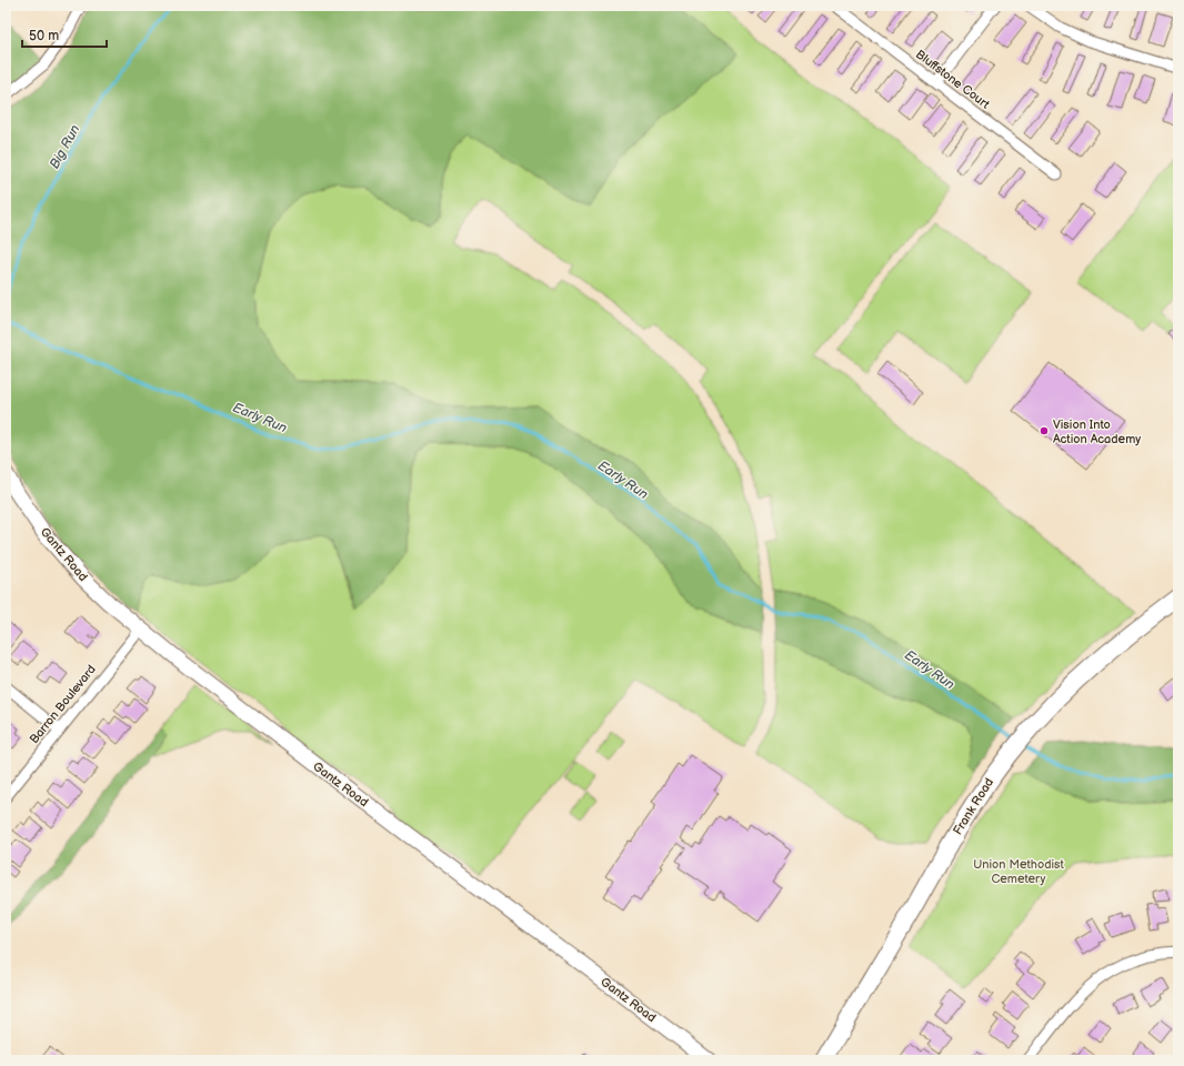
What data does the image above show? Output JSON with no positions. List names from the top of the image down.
{
  "streets": {
    "main road": ["Gantz Road", "Frank Road"],
    "street": ["Bluffstone Court", "Barron Boulevard"]
  },
  "crossings": [
    ["Gantz Road", "Barron Boulevard"]
  ],
  "water": ["Big Run", "Early Run"],
  "parks": ["Union Methodist Cemetery"],
  "places": ["Vision Into Action Academy"],
  "scale_bar": "50 m"
}
